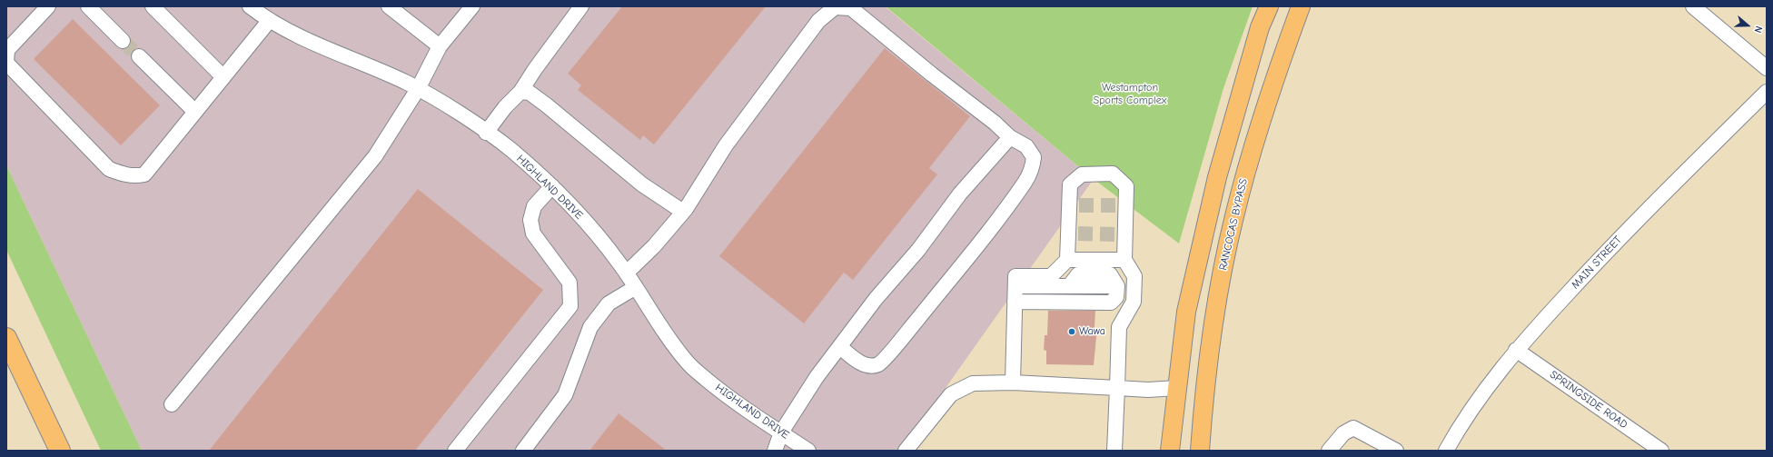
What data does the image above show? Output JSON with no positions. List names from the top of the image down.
{
  "streets": {
    "main road": ["RANCOCAS BYPASS"],
    "street": ["HIGHLAND DRIVE", "MAIN STREET", "SPRINGSIDE ROAD"]
  },
  "crossings": [
    ["MAIN STREET", "SPRINGSIDE ROAD"]
  ],
  "parks": ["Westampton Sports Complex"],
  "places": ["Wawa"],
  "north": "right"
}
